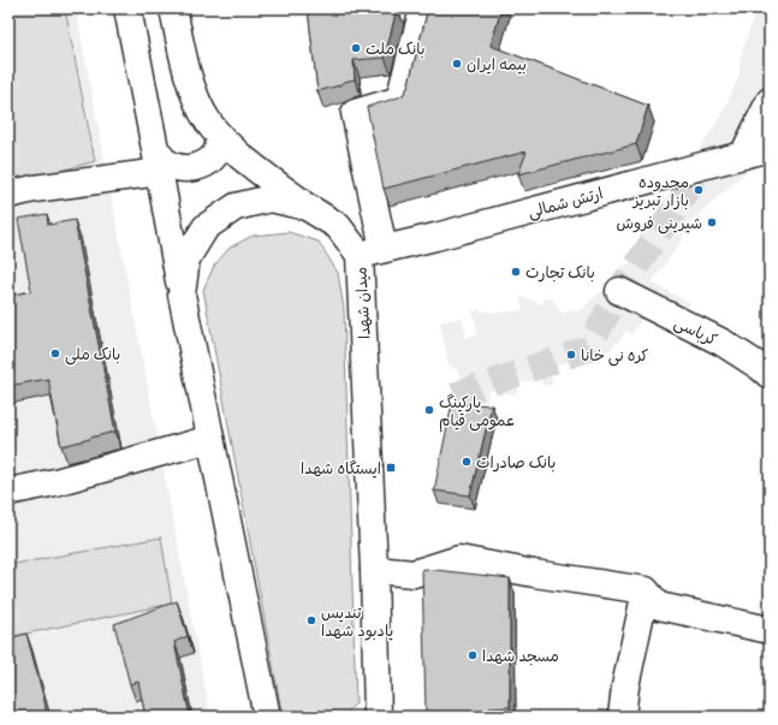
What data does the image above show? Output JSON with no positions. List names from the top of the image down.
{
  "streets": {
    "main road": ["ارتش شمالی", "میدان شهدا", "کرباسی"]
  },
  "crossings": [
    ["ارتش شمالی", "میدان شهدا"]
  ],
  "places": {
    "other": [
      "بانک ملت",
      "بیمه ایران",
      "محدوده بازار تبریز",
      "شیرینی فروش",
      "بانک تجارت",
      "بانک ملی",
      "کره نی خانا",
      "پارکینگ عمومی قیام",
      "بانک صادرات",
      "تندیس یادبود شهدا",
      "مسجد شهدا"
    ],
    "transit": ["ایستگاه شهدا"]
  }
}
